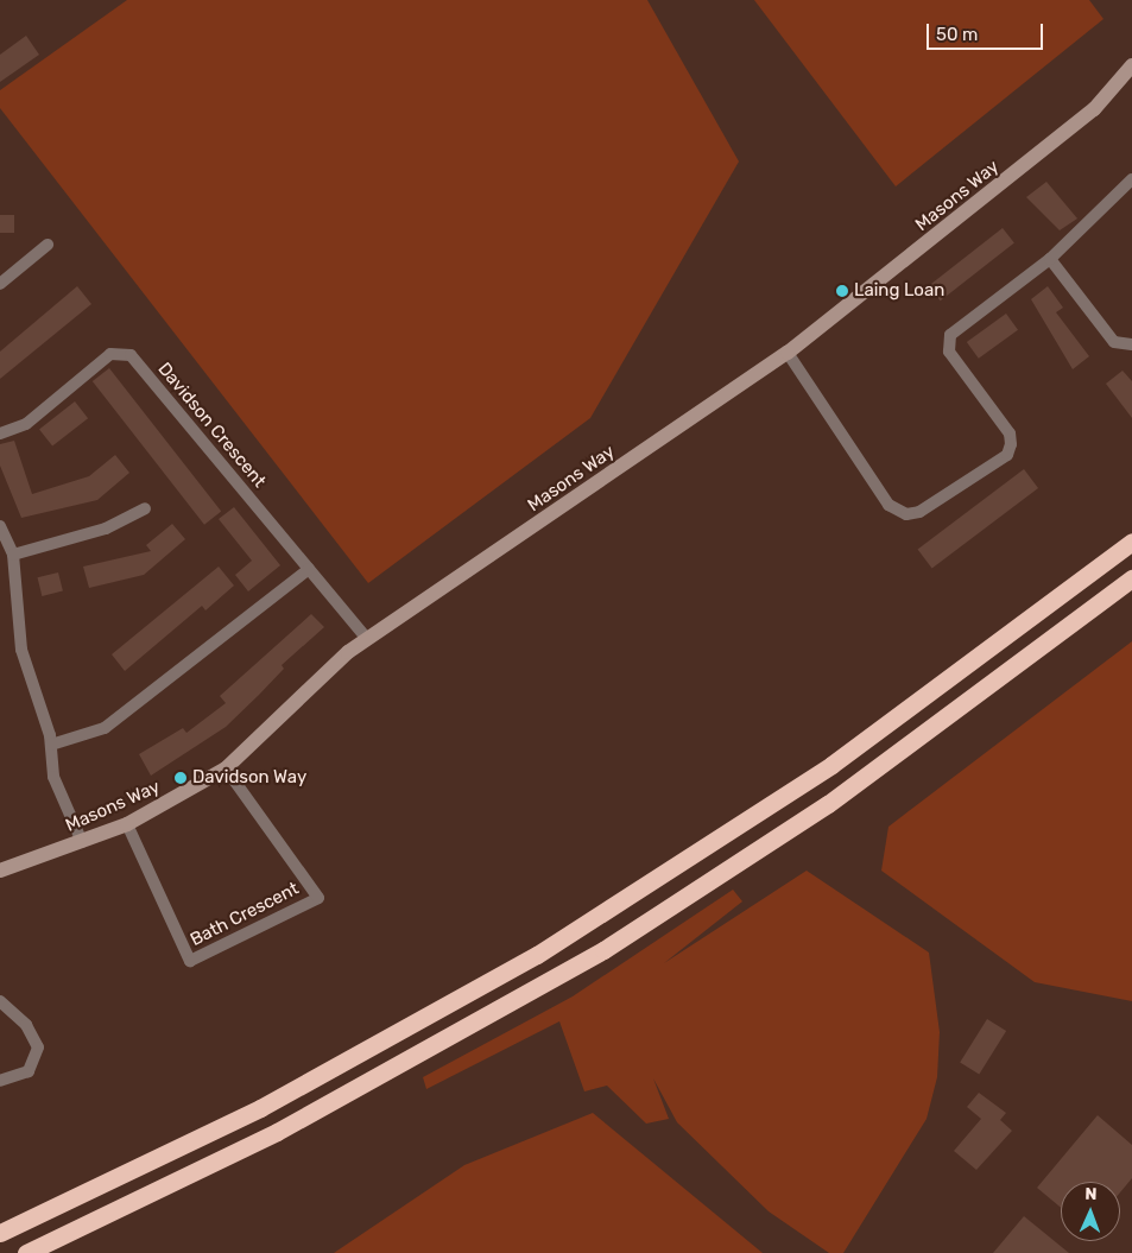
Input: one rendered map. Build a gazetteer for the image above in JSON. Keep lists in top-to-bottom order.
{
  "streets": {
    "street": ["Masons Way", "Davidson Crescent", "Bath Crescent"]
  },
  "crossings": [
    ["Masons Way", "Davidson Crescent"],
    ["Masons Way", "Bath Crescent"]
  ],
  "places": ["Laing Loan", "Davidson Way"],
  "scale_bar": "50 m",
  "north": "top"
}
